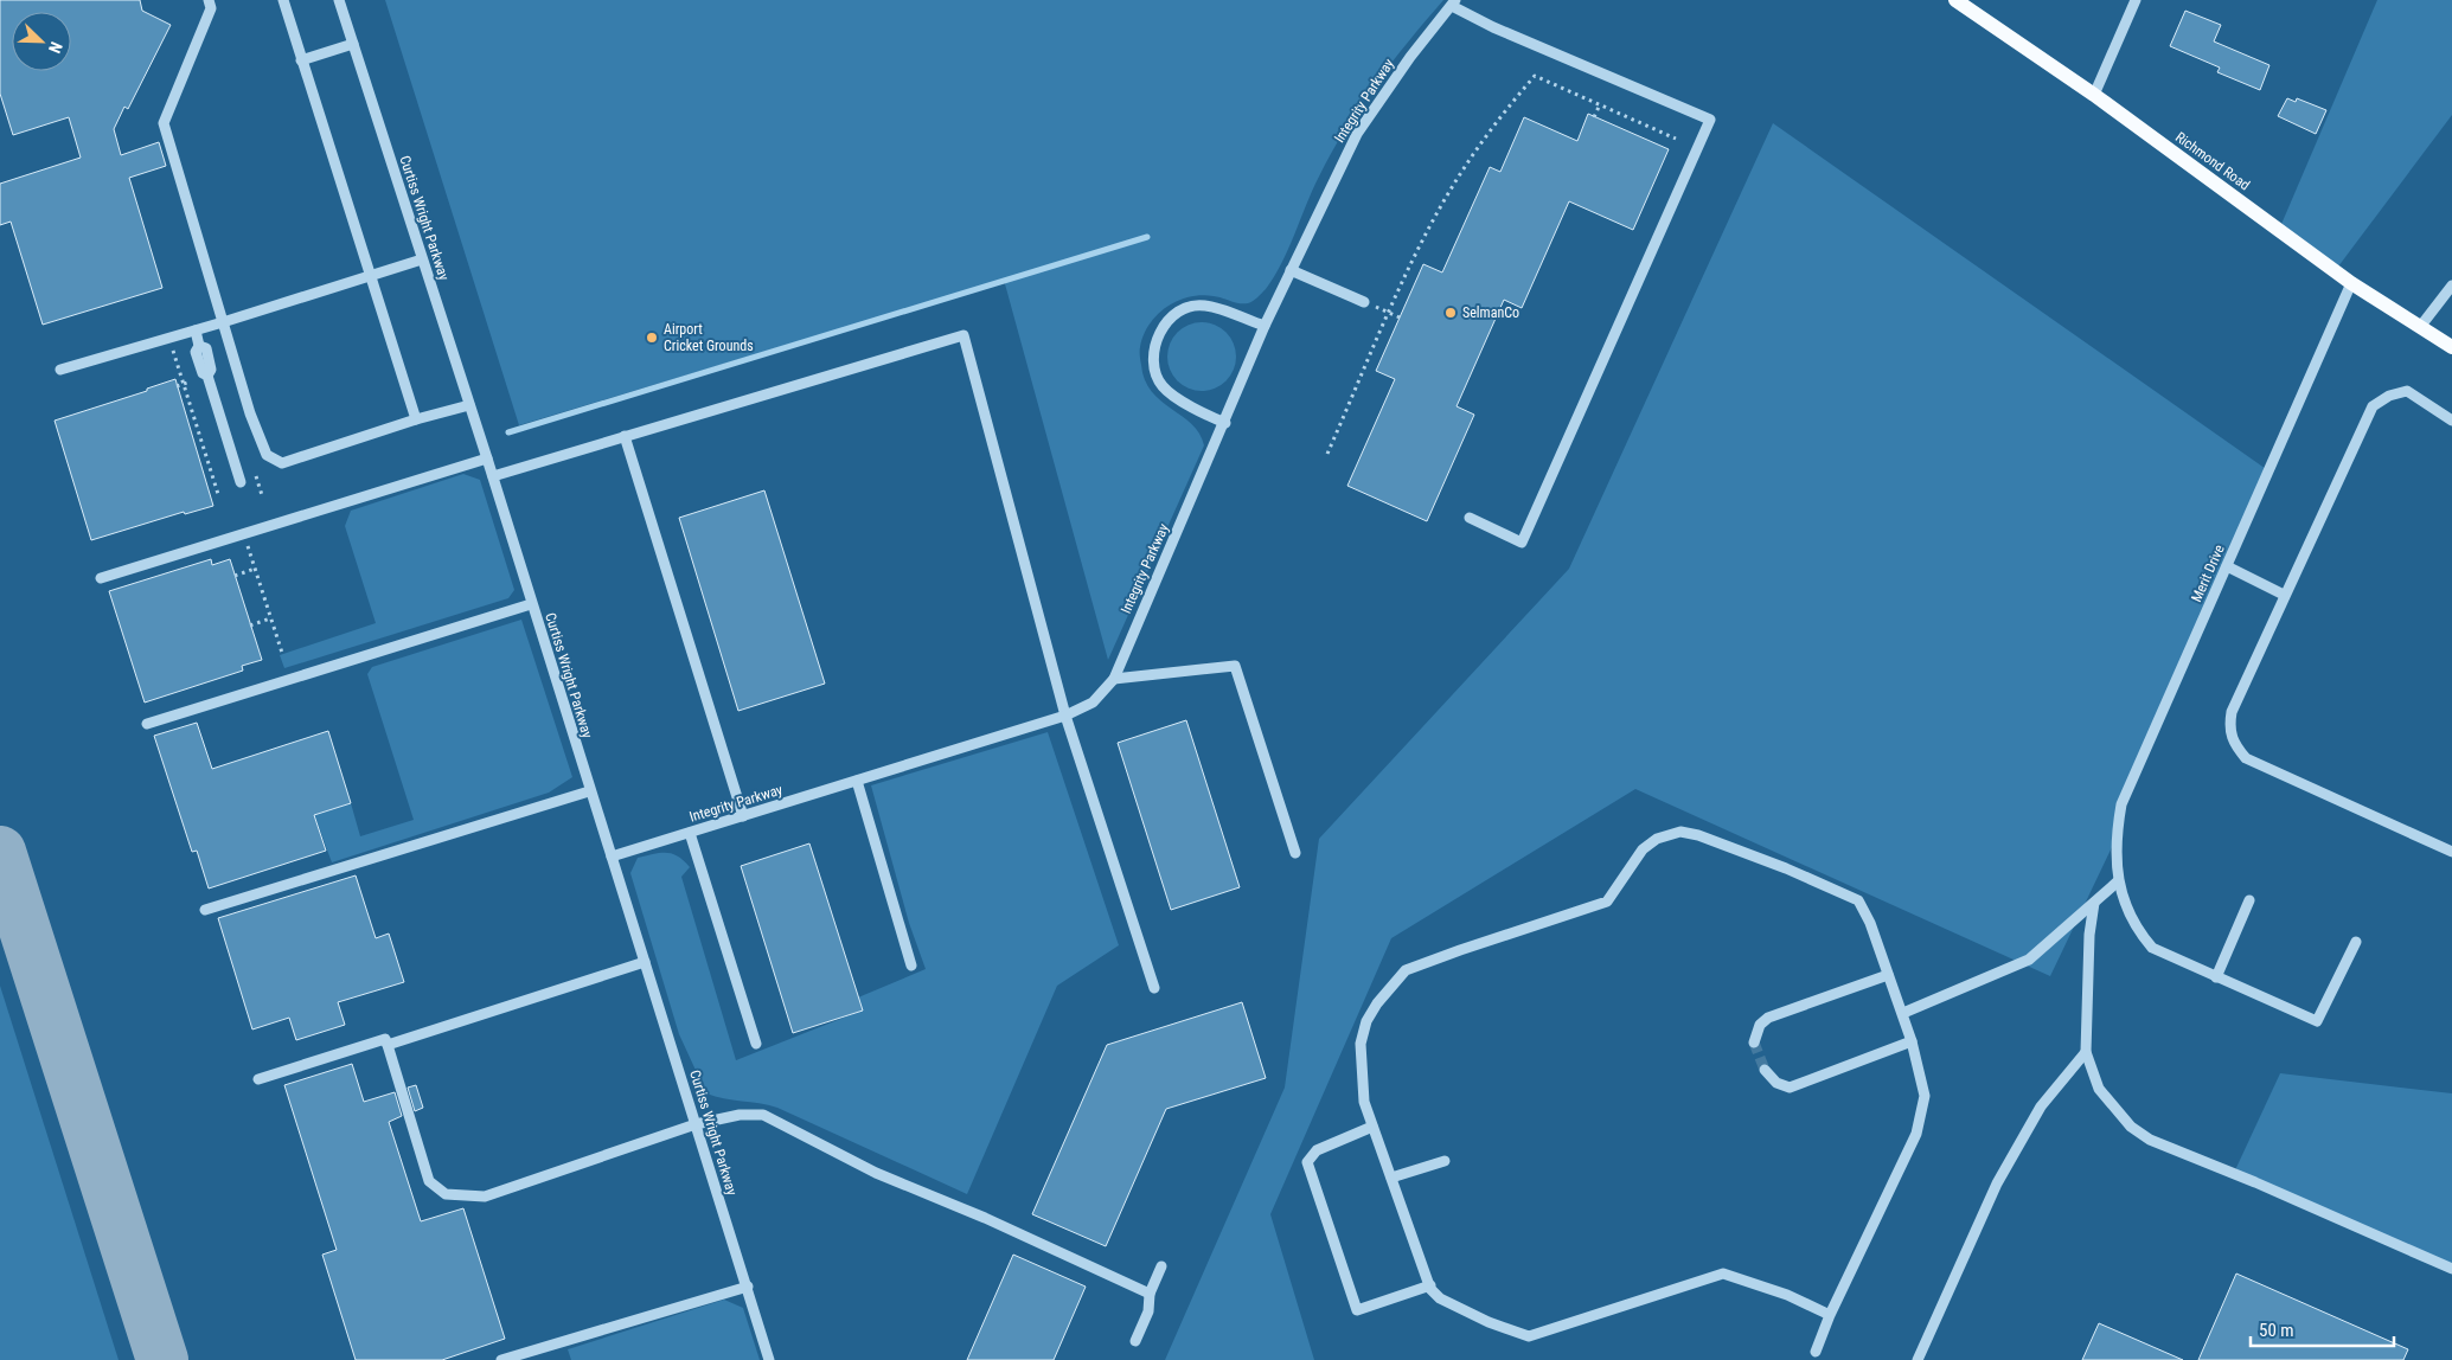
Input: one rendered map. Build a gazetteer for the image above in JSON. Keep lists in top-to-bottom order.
{
  "streets": {
    "main road": ["Richmond Road"],
    "street": ["Integrity Parkway", "Curtiss Wright Parkway", "Merit Drive"]
  },
  "crossings": [
    ["Integrity Parkway", "Curtiss Wright Parkway"],
    ["Richmond Road", "Merit Drive"]
  ],
  "places": ["SelmanCo", "Airport Cricket Grounds"],
  "scale_bar": "50 m",
  "north": "bottom right"
}
